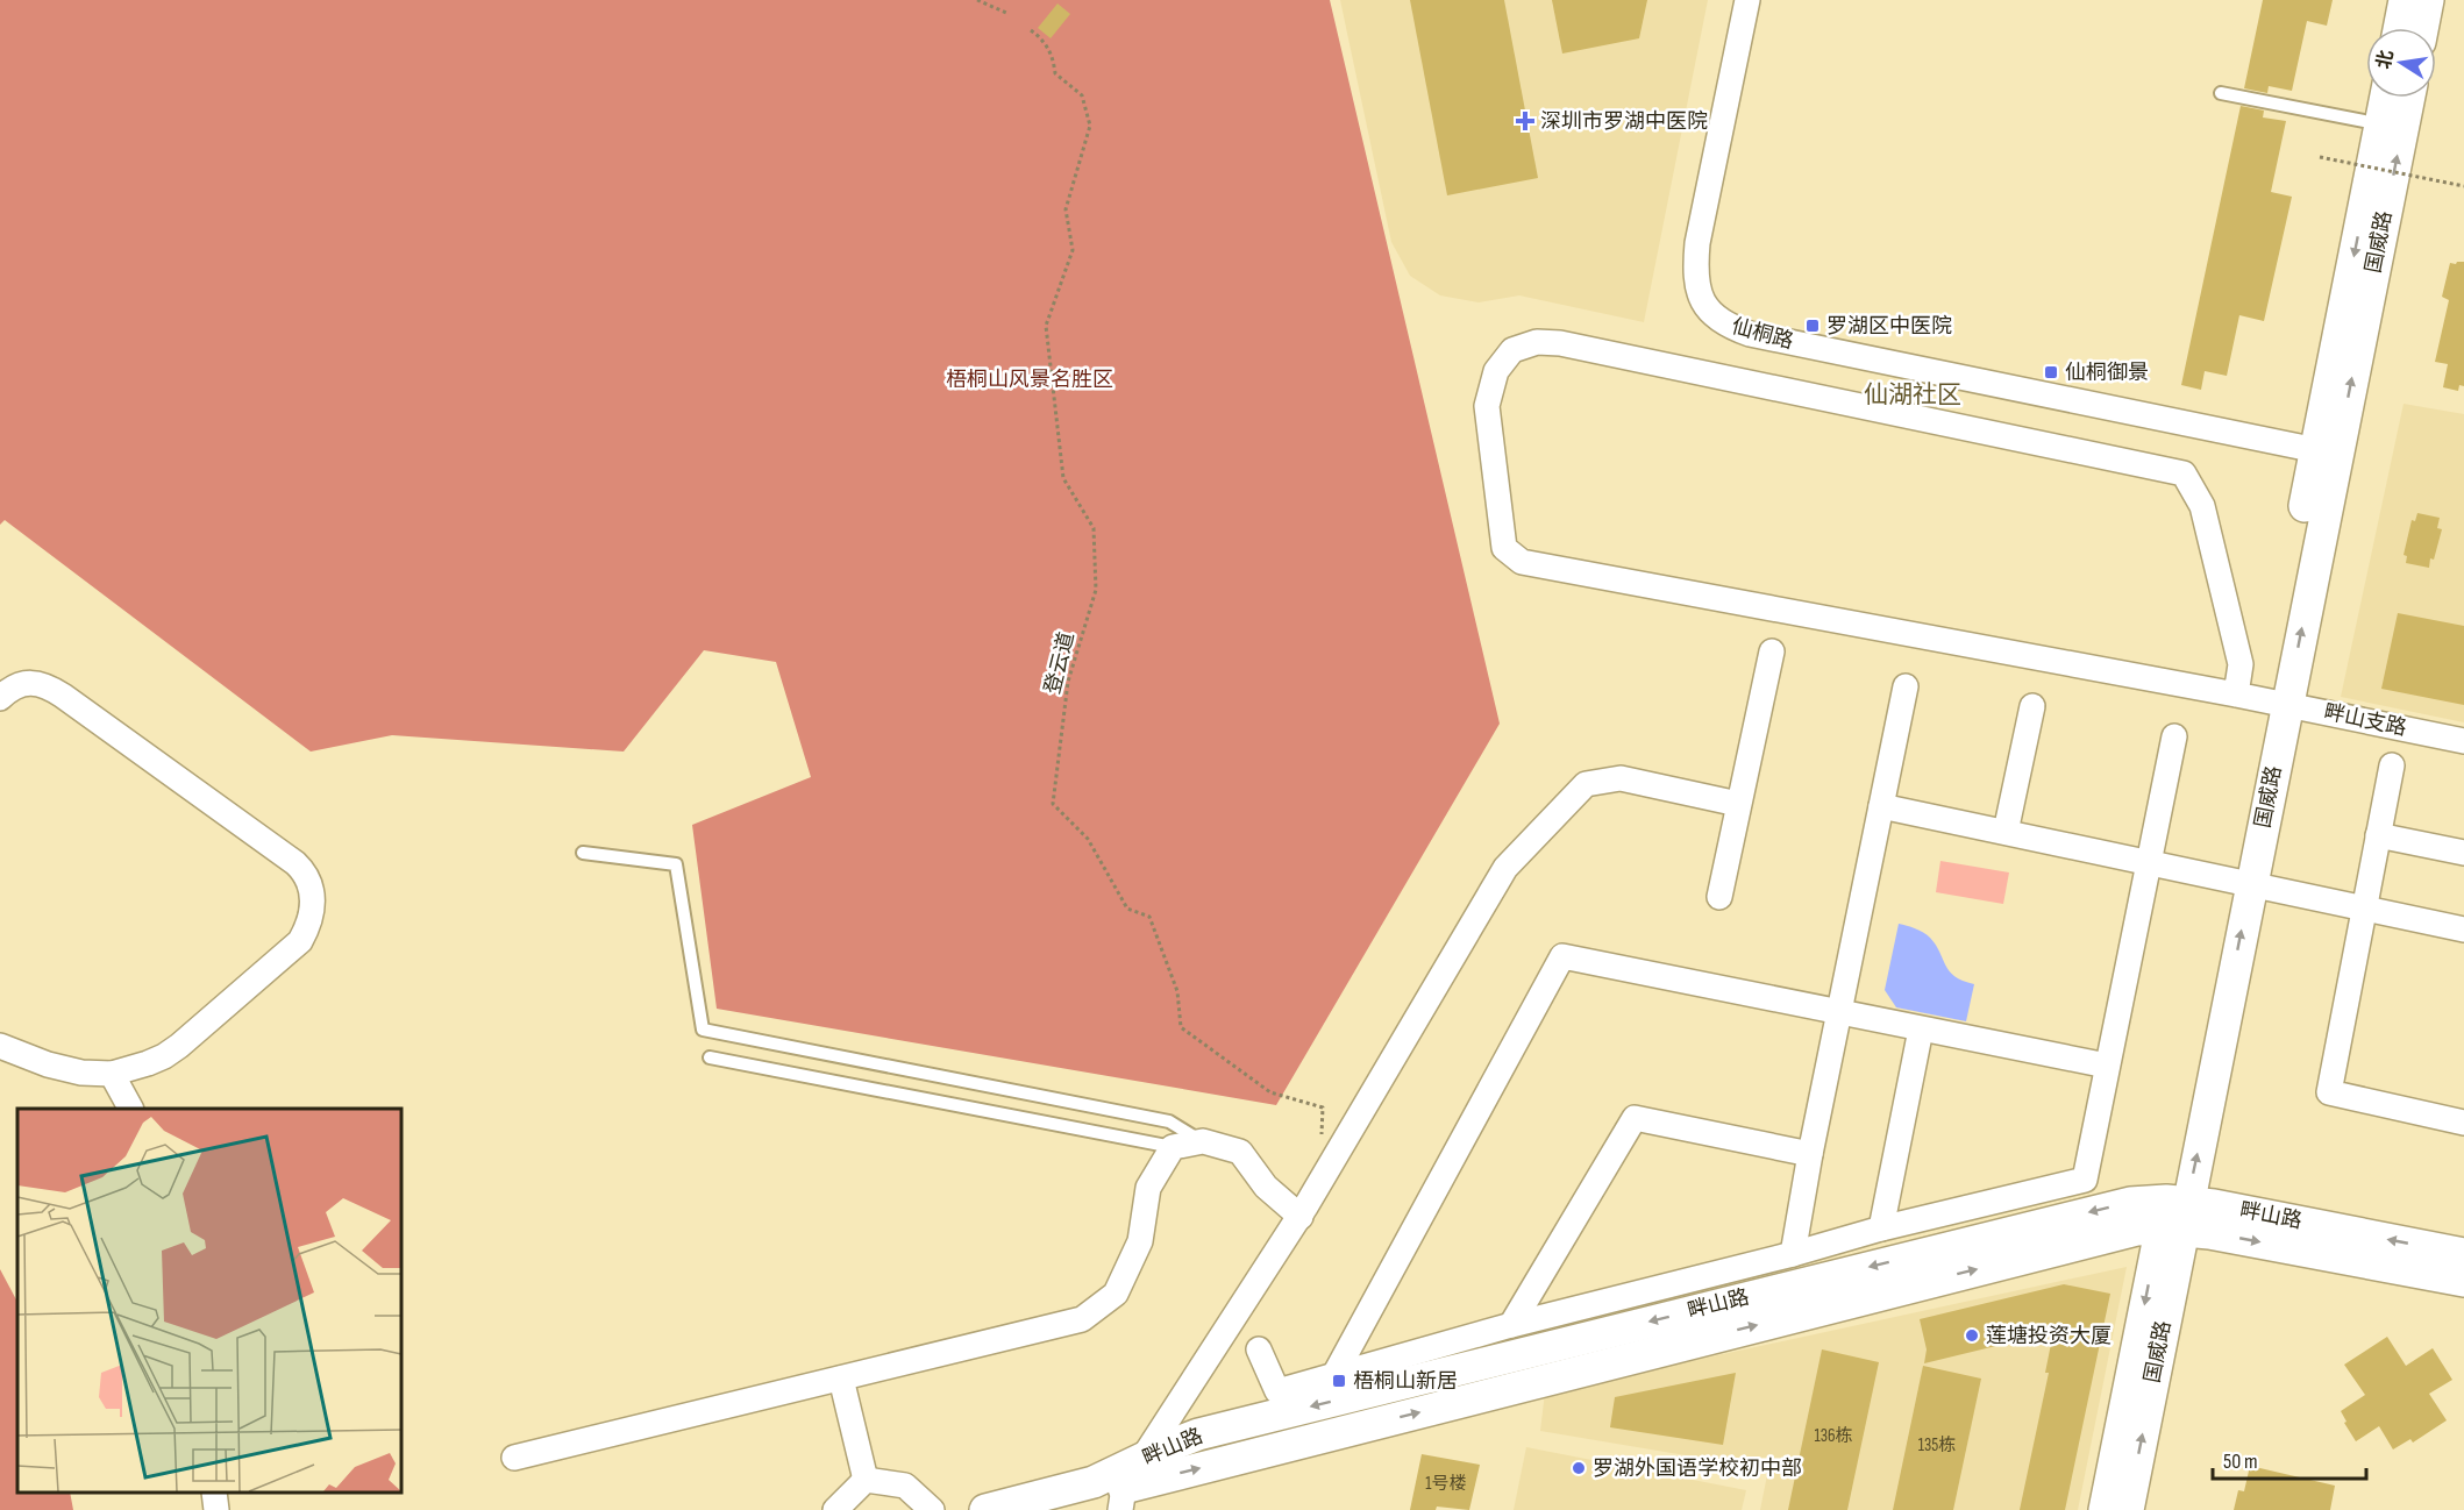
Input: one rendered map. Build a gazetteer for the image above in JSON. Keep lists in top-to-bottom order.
{
  "streets": {
    "street": [
      "国威路",
      "仙桐路",
      "畔山支路",
      "畔山路"
    ],
    "path": ["登云道"]
  },
  "crossings": [
    ["国威路", "仙桐路"],
    ["国威路", "畔山支路"],
    ["国威路", "畔山路"]
  ],
  "districts": ["仙湖社区"],
  "parks": ["梧桐山风景名胜区"],
  "places": {
    "health": ["深圳市罗湖中医院"],
    "transit": ["罗湖区中医院", "仙桐御景", "梧桐山新居"],
    "other": ["莲塘投资大厦", "罗湖外国语学校初中部"]
  },
  "house_numbers": ["136栋", "135栋", "1号楼"],
  "scale_bar": "50 m",
  "north": "left"
}
